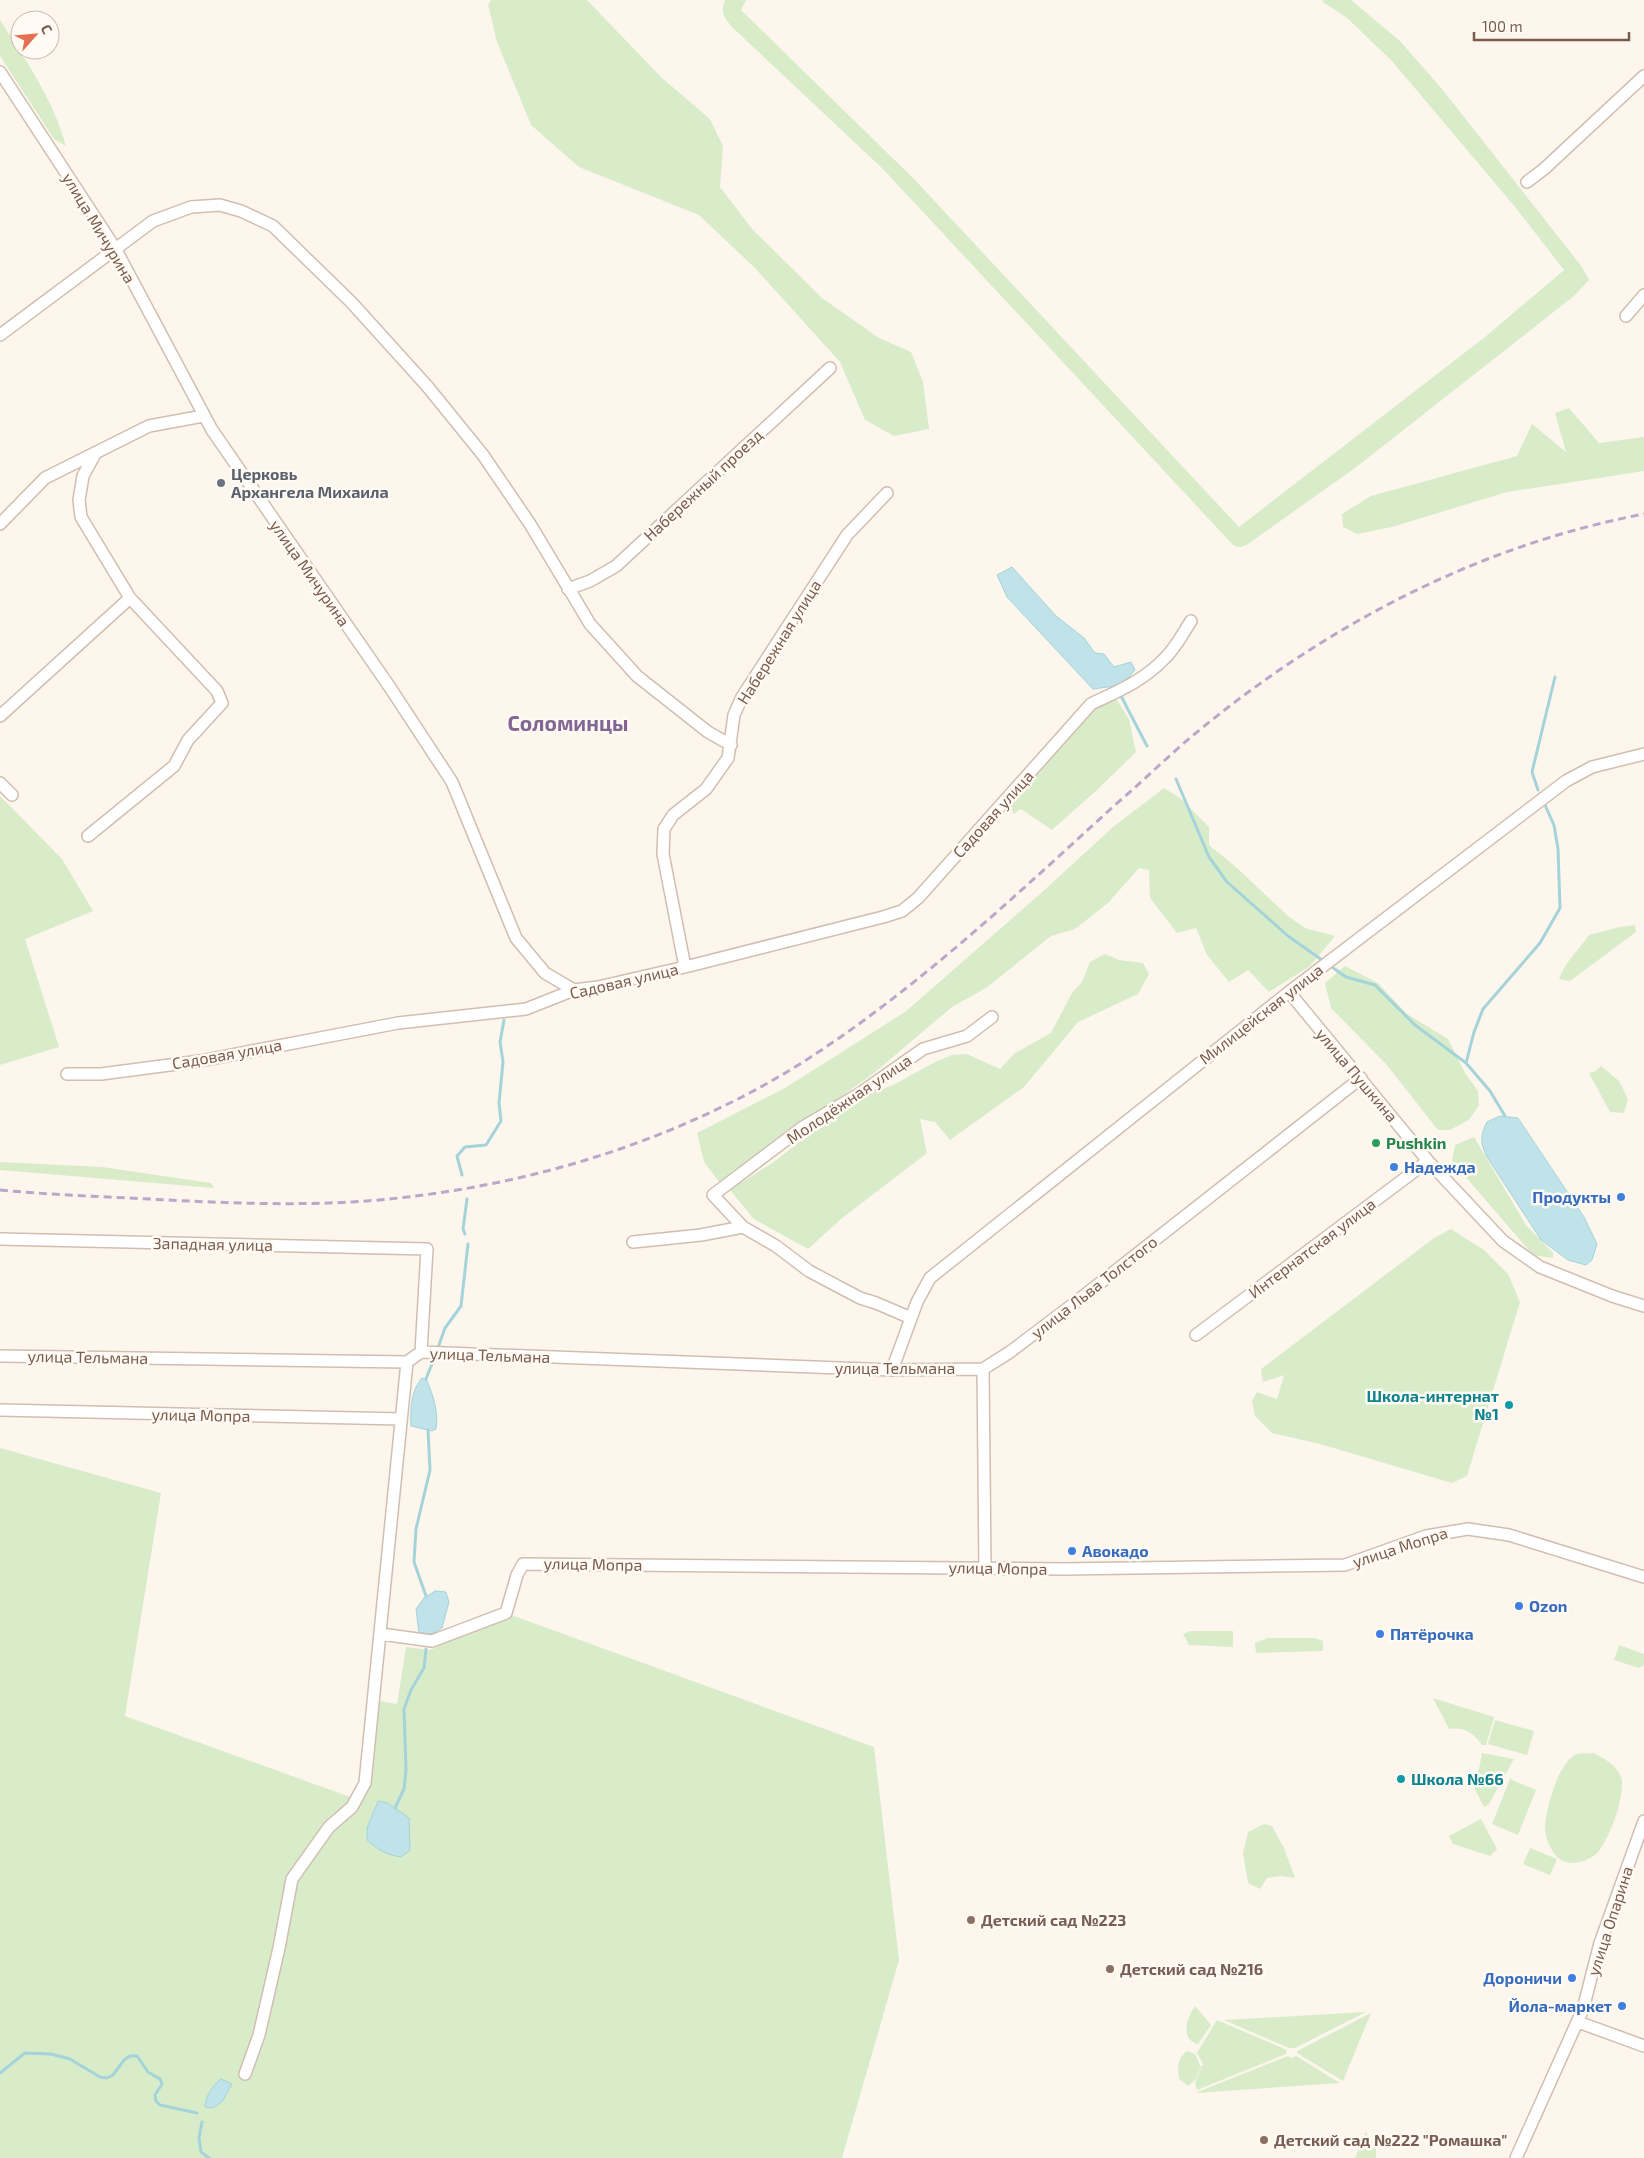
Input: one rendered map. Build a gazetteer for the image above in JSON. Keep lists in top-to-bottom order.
{
  "streets": {
    "street": [
      "улица Мичурина",
      "Набережный проезд",
      "Набережная улица",
      "Садовая улица",
      "Милицейская улица",
      "улица Пушкина",
      "Молодёжная улица",
      "Западная улица",
      "Интернатская улица",
      "улица Льва Толстого",
      "улица Тельмана",
      "улица Мопра",
      "улица Опарина"
    ]
  },
  "crossings": [
    ["улица Мичурина", "Садовая улица"],
    ["Набережная улица", "Садовая улица"],
    ["Милицейская улица", "улица Пушкина"],
    ["Милицейская улица", "улица Тельмана"],
    ["улица Пушкина", "Интернатская улица"],
    ["улица Пушкина", "улица Льва Толстого"],
    ["Западная улица", "улица Тельмана"],
    ["улица Льва Толстого", "улица Тельмана"]
  ],
  "districts": ["Соломинцы"],
  "places": [
    "Церковь Архангела Михаила",
    "Pushkin",
    "Надежда",
    "Продукты",
    "Школа-интернат №1",
    "Авокадо",
    "Ozon",
    "Пятёрочка",
    "Школа №66",
    "Детский сад №223",
    "Детский сад №216",
    "Дороничи",
    "Йола-маркет",
    "Детский сад №222 \"Ромашка\""
  ],
  "scale_bar": "100 m",
  "north": "top right"
}
